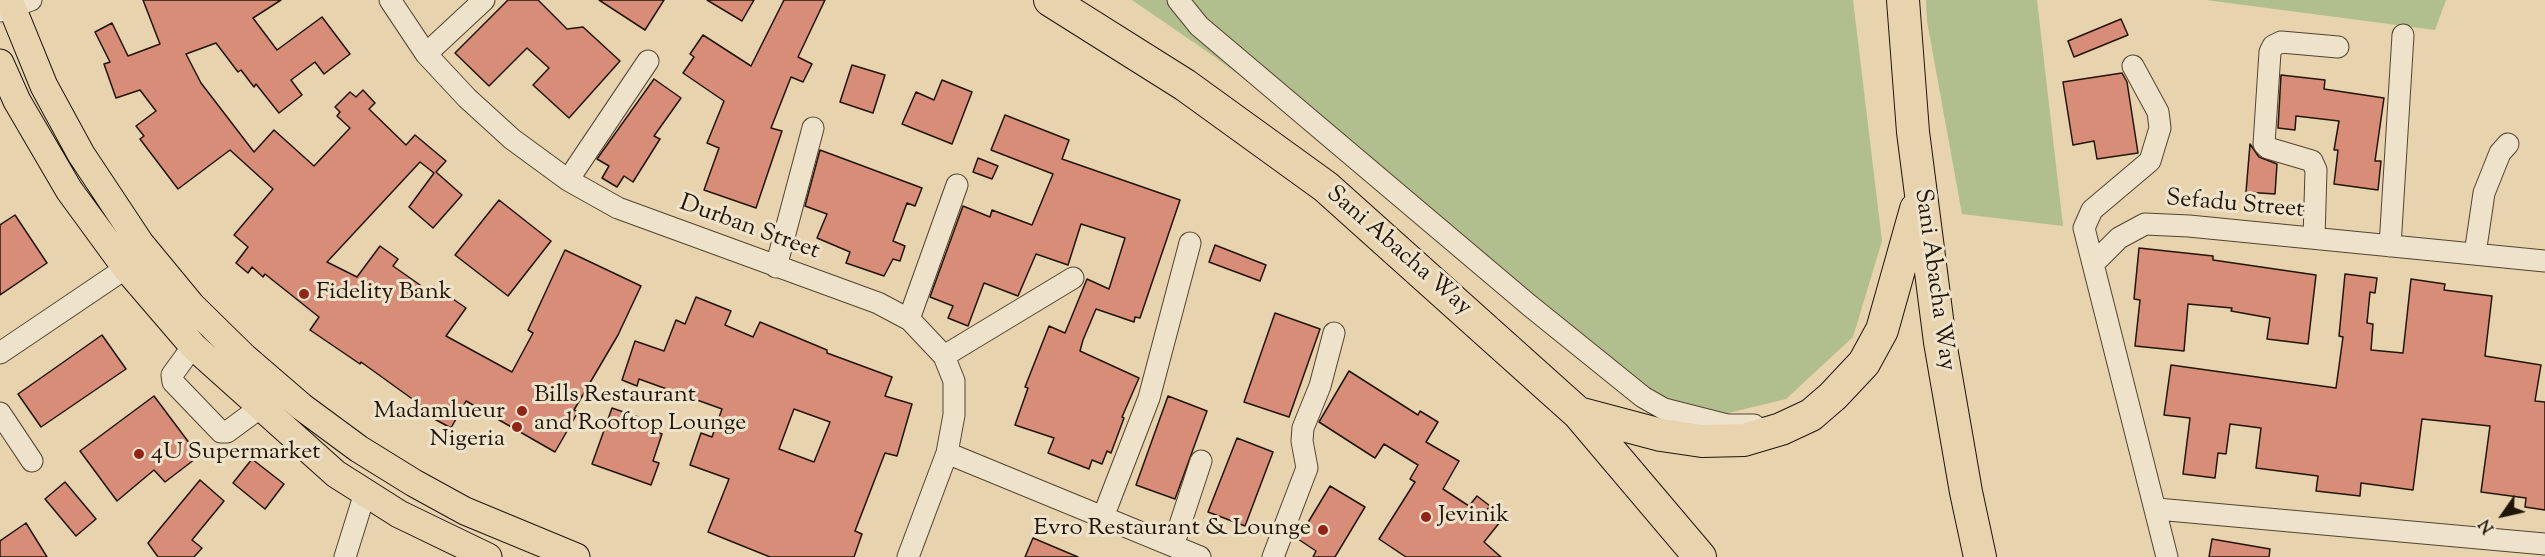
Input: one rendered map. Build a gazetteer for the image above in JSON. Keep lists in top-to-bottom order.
{
  "streets": {
    "highway": ["Sani Abacha Way"],
    "street": ["Sefadu Street", "Durban Street"]
  },
  "places": [
    "Fidelity Bank",
    "Bills Restaurant and Rooftop Lounge",
    "Madamlueur Nigeria",
    "4U Supermarket",
    "Jevinik",
    "Evro Restaurant & Lounge"
  ],
  "north": "bottom left"
}
